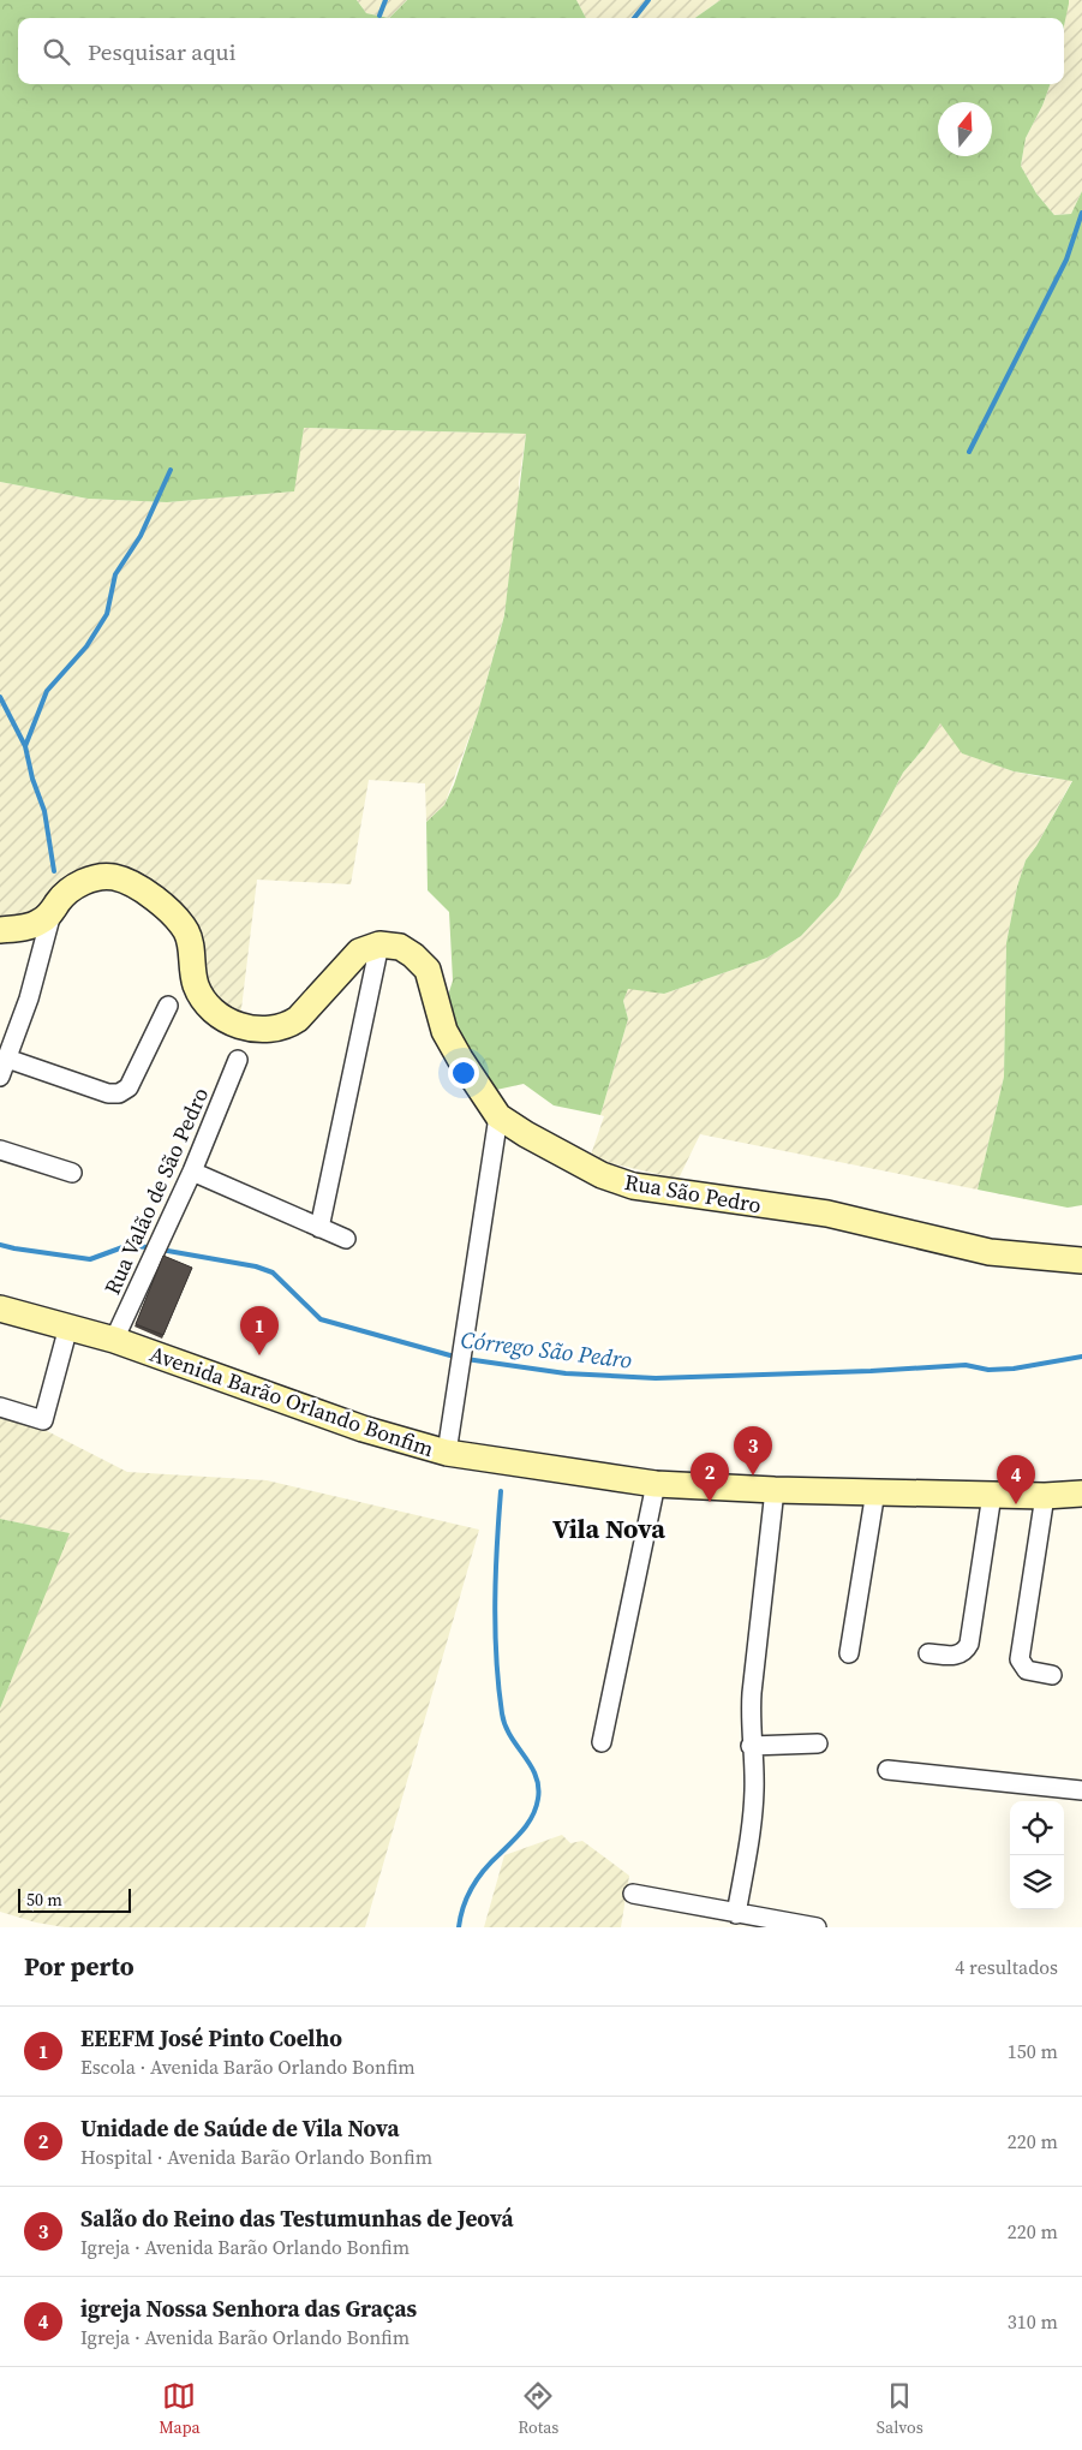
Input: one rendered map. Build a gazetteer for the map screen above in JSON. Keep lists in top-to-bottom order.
{
  "streets": {
    "street": ["Rua Valão de São Pedro", "Rua São Pedro", "Avenida Barão Orlando Bonfim"]
  },
  "crossings": [
    ["Rua Valão de São Pedro", "Avenida Barão Orlando Bonfim"]
  ],
  "districts": ["Vila Nova"],
  "water": ["Córrego São Pedro"],
  "scale_bar": "50 m",
  "north": "top",
  "page": {
    "search": "Pesquisar aqui",
    "pins": [
      "1",
      "3",
      "2",
      "4"
    ],
    "scale": "50 m",
    "heading": ["Por perto", "4 resultados"],
    "list": [
      {
        "mark": "1",
        "name": "EEEFM José Pinto Coelho",
        "note": "Escola · Avenida Barão Orlando Bonfim",
        "value": "150 m"
      },
      {
        "mark": "2",
        "name": "Unidade de Saúde de Vila Nova",
        "note": "Hospital · Avenida Barão Orlando Bonfim",
        "value": "220 m"
      },
      {
        "mark": "3",
        "name": "Salão do Reino das Testumunhas de Jeová",
        "note": "Igreja · Avenida Barão Orlando Bonfim",
        "value": "220 m"
      },
      {
        "mark": "4",
        "name": "igreja Nossa Senhora das Graças",
        "note": "Igreja · Avenida Barão Orlando Bonfim",
        "value": "310 m"
      }
    ],
    "nav": ["Mapa", "Rotas", "Salvos"]
  }
}
